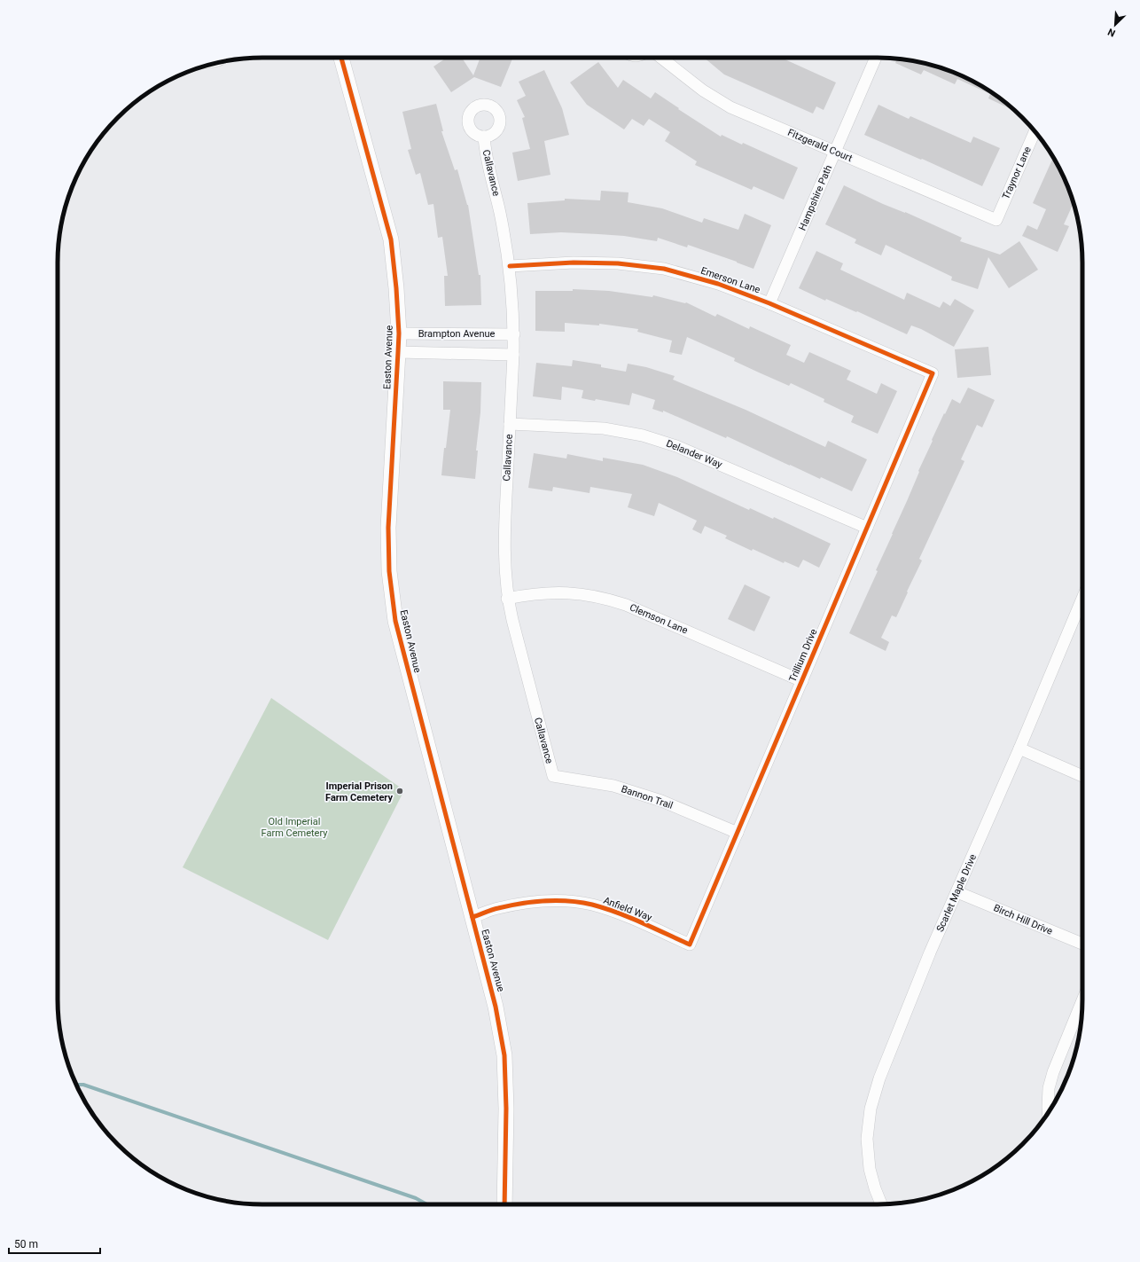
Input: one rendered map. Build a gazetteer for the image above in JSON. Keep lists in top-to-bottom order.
{
  "streets": {
    "street": [
      "Fitzgerald Court",
      "Callavance",
      "Traynor Lane",
      "Hampshire Path",
      "Emerson Lane",
      "Brampton Avenue",
      "Easton Avenue",
      "Delander Way",
      "Clemson Lane",
      "Trillium Drive",
      "Bannon Trail",
      "Scarlet Maple Drive",
      "Anfield Way",
      "Birch Hill Drive"
    ]
  },
  "crossings": [
    ["Fitzgerald Court", "Traynor Lane"],
    ["Fitzgerald Court", "Hampshire Path"],
    ["Callavance", "Emerson Lane"],
    ["Callavance", "Brampton Avenue"],
    ["Callavance", "Delander Way"],
    ["Callavance", "Clemson Lane"],
    ["Callavance", "Bannon Trail"],
    ["Hampshire Path", "Emerson Lane"],
    ["Emerson Lane", "Trillium Drive"],
    ["Brampton Avenue", "Easton Avenue"],
    ["Easton Avenue", "Anfield Way"],
    ["Delander Way", "Trillium Drive"],
    ["Clemson Lane", "Trillium Drive"],
    ["Trillium Drive", "Bannon Trail"],
    ["Trillium Drive", "Anfield Way"],
    ["Scarlet Maple Drive", "Birch Hill Drive"]
  ],
  "parks": ["Old Imperial Farm Cemetery"],
  "places": ["Imperial Prison Farm Cemetery"],
  "scale_bar": "50 m",
  "north": "bottom left"
}
